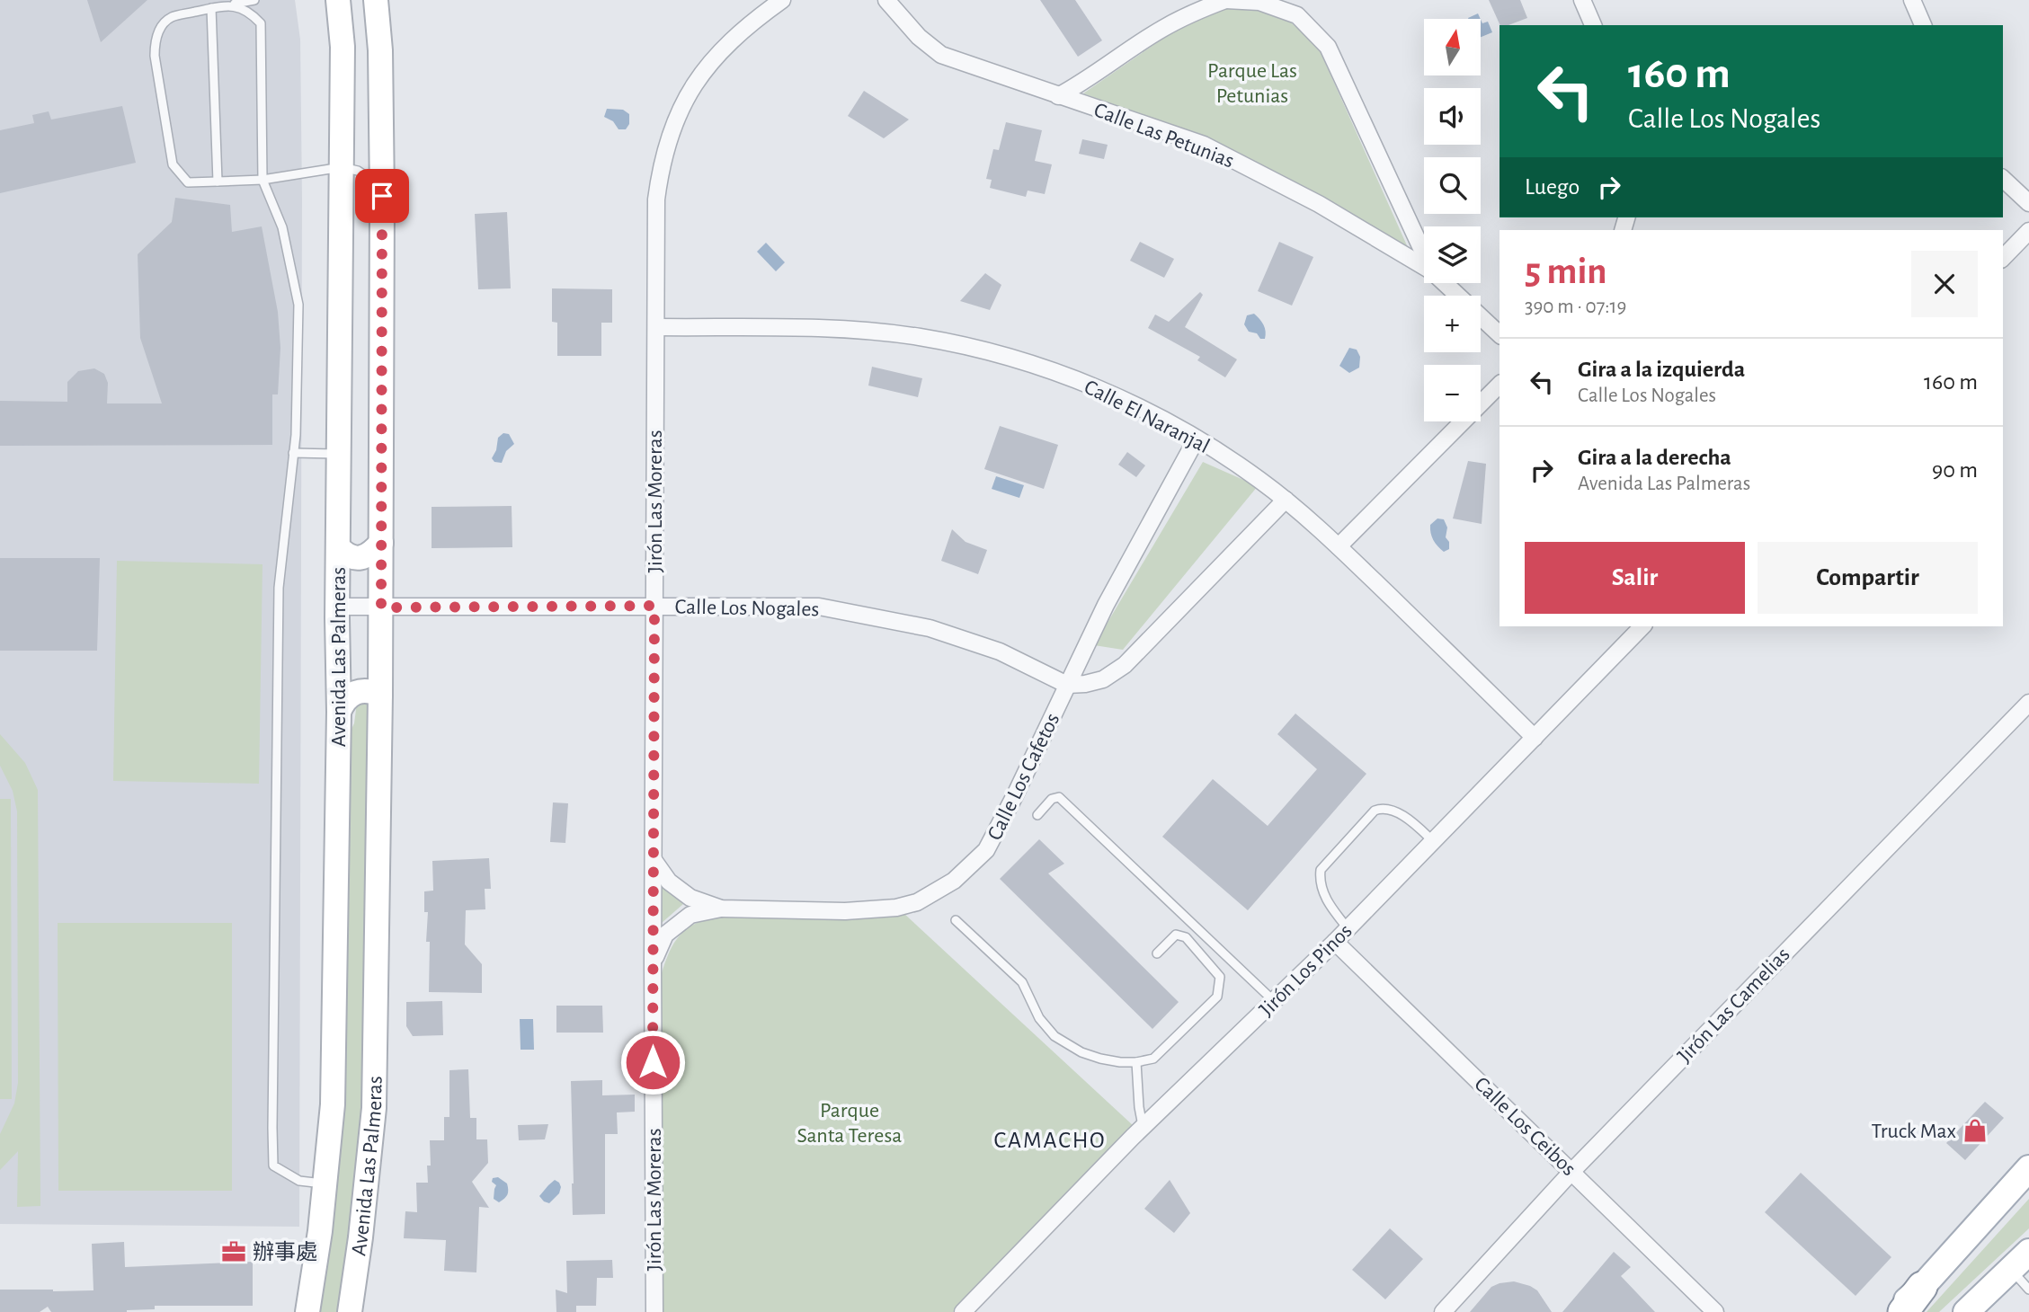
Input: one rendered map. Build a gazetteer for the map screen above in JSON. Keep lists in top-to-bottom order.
{
  "streets": {
    "main road": ["Avenida Las Palmeras"],
    "street": [
      "Calle Las Petunias",
      "Calle El Naranjal",
      "Jirón Las Moreras",
      "Calle Los Nogales",
      "Calle Los Cafetos",
      "Jirón Los Pinos",
      "Jirón Las Camelias",
      "Calle Los Ceibos"
    ]
  },
  "crossings": [
    ["Calle El Naranjal", "Jirón Las Moreras"],
    ["Calle El Naranjal", "Calle Los Cafetos"],
    ["Calle El Naranjal", "Jirón Los Pinos"],
    ["Jirón Las Moreras", "Calle Los Nogales"],
    ["Jirón Las Moreras", "Calle Los Cafetos"],
    ["Calle Los Nogales", "Avenida Las Palmeras"],
    ["Calle Los Nogales", "Calle Los Cafetos"],
    ["Jirón Los Pinos", "Calle Los Ceibos"],
    ["Jirón Las Camelias", "Calle Los Ceibos"]
  ],
  "districts": ["CAMACHO"],
  "parks": ["Parque Las Petunias", "Parque Santa Teresa"],
  "places": {
    "shop": ["Truck Max"],
    "office": ["辦事處"]
  },
  "north": "top",
  "page": {
    "map_buttons": ["+", "−"],
    "turn": ["160 m", "Calle Los Nogales"],
    "then": "Luego",
    "heading": ["5 min", "390 m · 07:19"],
    "list": [
      {
        "name": "Gira a la izquierda",
        "note": "Calle Los Nogales",
        "value": "160 m"
      },
      {
        "name": "Gira a la derecha",
        "note": "Avenida Las Palmeras",
        "value": "90 m"
      }
    ],
    "buttons": ["Salir", "Compartir"]
  }
}
